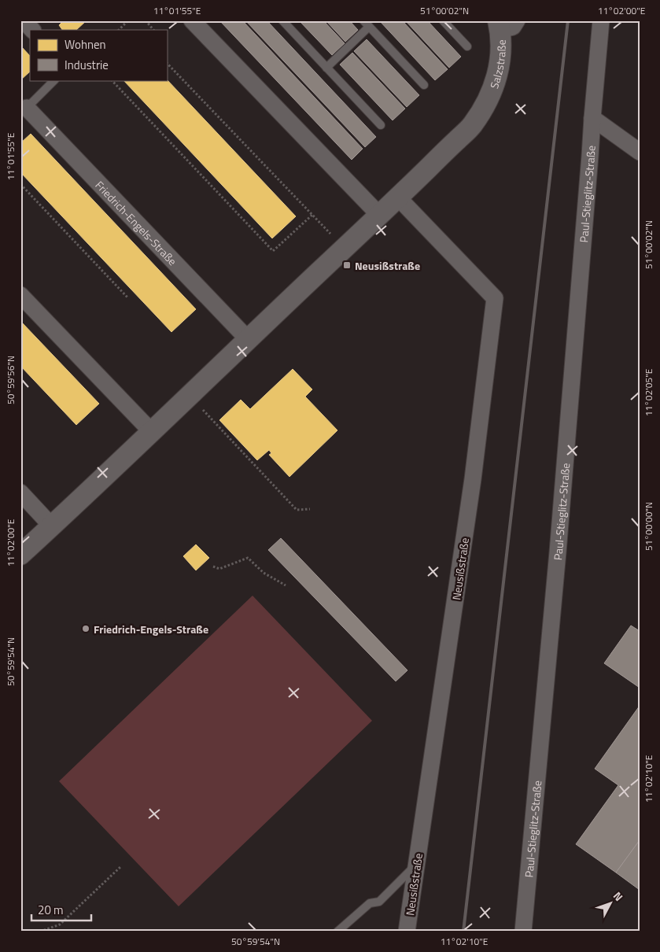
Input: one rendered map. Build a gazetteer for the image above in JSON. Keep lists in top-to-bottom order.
{
  "streets": {
    "street": [
      "Salzstraße",
      "Paul-Stieglitz-Straße",
      "Friedrich-Engels-Straße",
      "Neusißstraße"
    ]
  },
  "crossings": [
    ["Salzstraße", "Neusißstraße"]
  ],
  "places": {
    "transit": ["Neusißstraße"],
    "other": ["Friedrich-Engels-Straße"]
  },
  "legend": ["Wohnen", "Industrie"],
  "scale_bar": "20 m",
  "north": "top right",
  "coordinates": [
    "11°01'55\"E",
    "51°00'02\"N",
    "11°02'00\"E",
    "50°59'56\"N",
    "11°02'05\"E",
    "51°00'00\"N",
    "50°59'54\"N",
    "11°02'10\"E"
  ]
}
